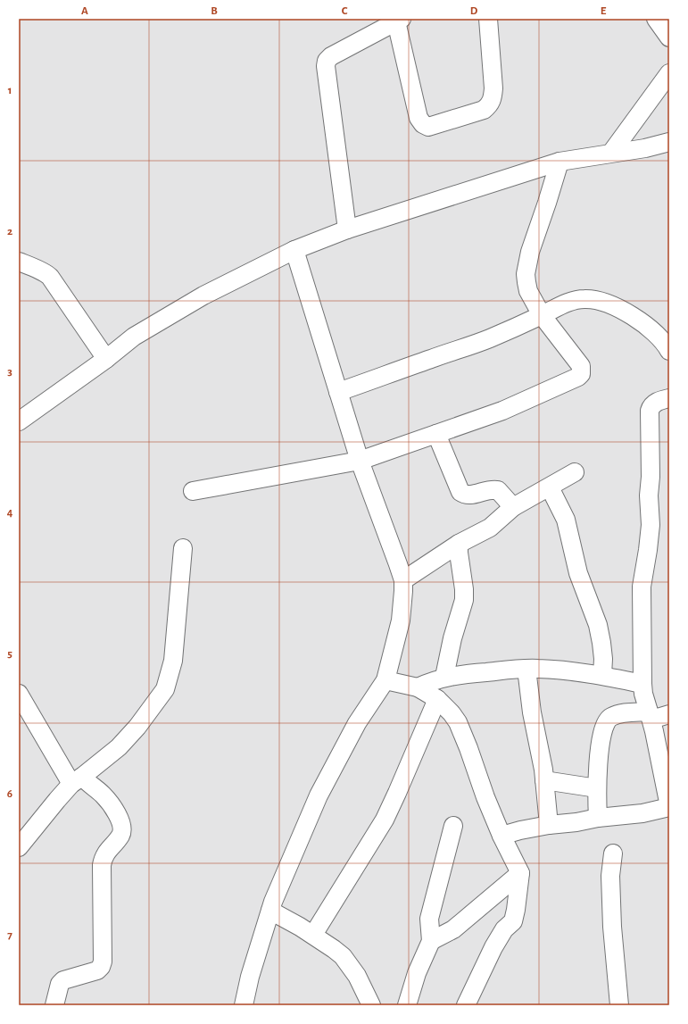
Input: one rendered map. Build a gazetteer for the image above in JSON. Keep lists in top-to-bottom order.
{
  "grid": {
    "columns": [
      "A",
      "B",
      "C",
      "D",
      "E"
    ],
    "rows": [
      "1",
      "2",
      "3",
      "4",
      "5",
      "6",
      "7"
    ]
  }
}
